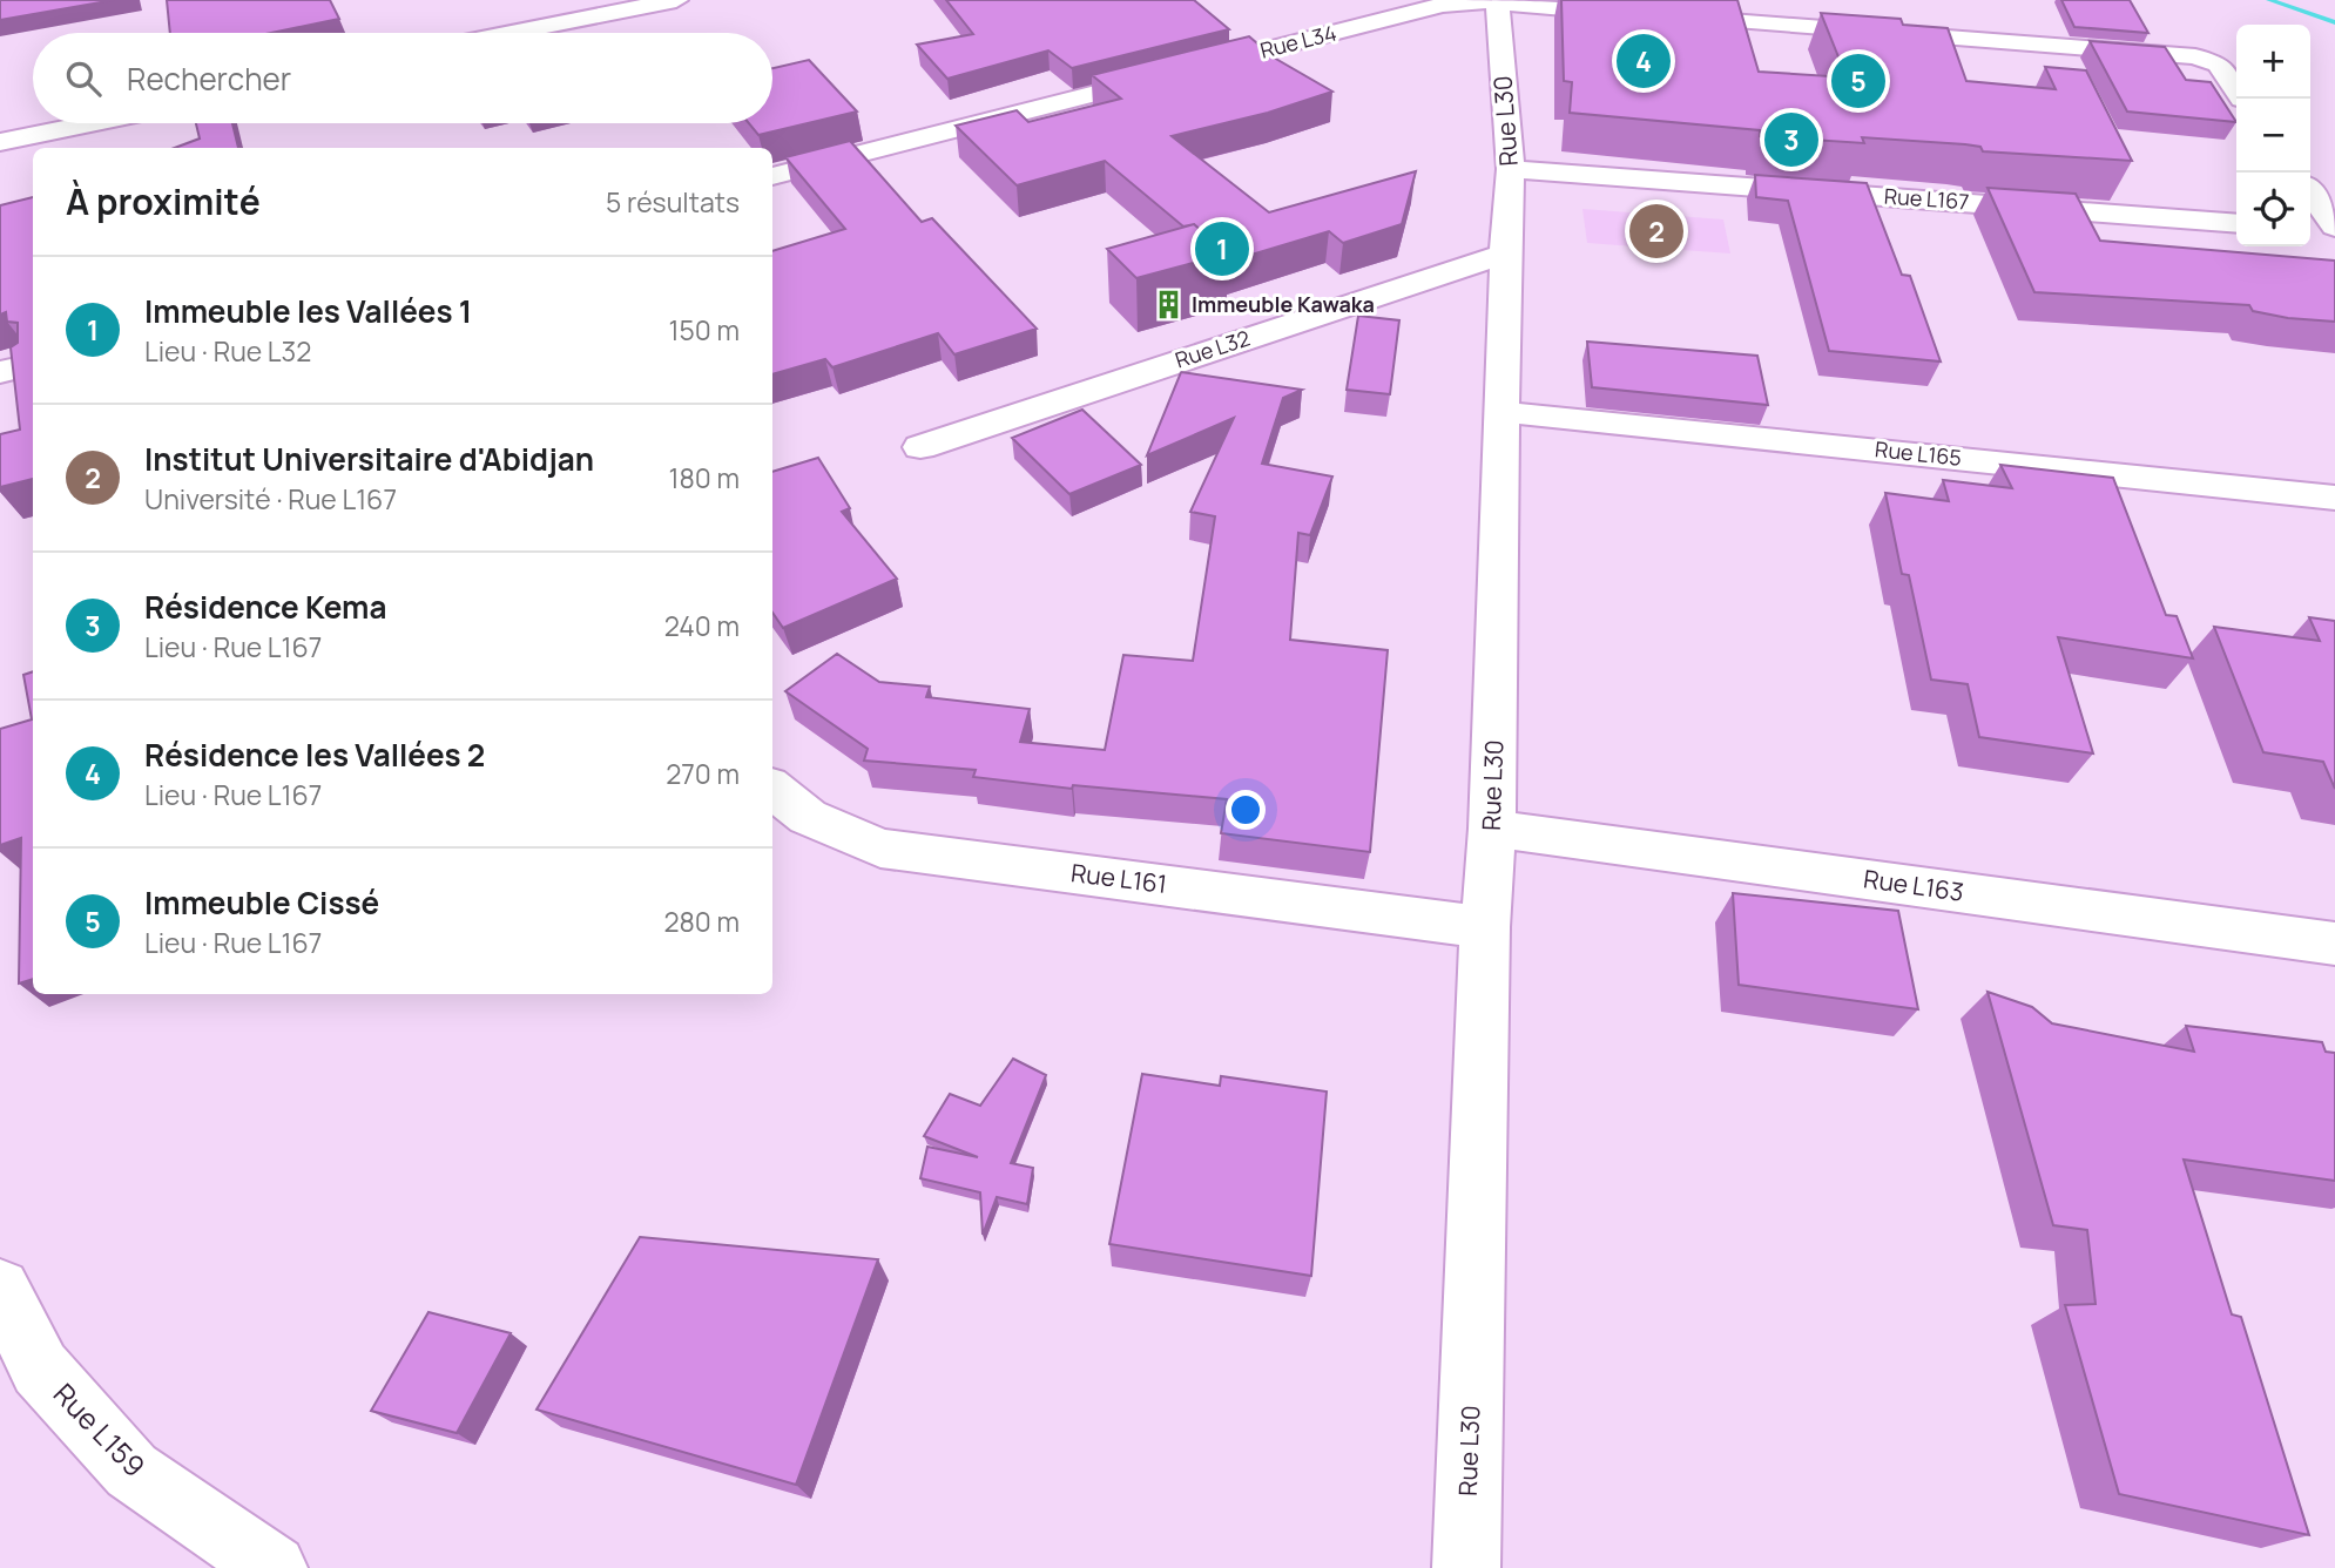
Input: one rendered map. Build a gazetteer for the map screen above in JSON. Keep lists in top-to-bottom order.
{
  "streets": {
    "street": [
      "Rue L34",
      "Rue L30",
      "Rue L167",
      "Rue L32",
      "Rue L165",
      "Rue L161",
      "Rue L163",
      "Rue L159"
    ]
  },
  "crossings": [
    ["Rue L34", "Rue L30"],
    ["Rue L30", "Rue L167"],
    ["Rue L30", "Rue L32"],
    ["Rue L30", "Rue L165"],
    ["Rue L30", "Rue L161"],
    ["Rue L30", "Rue L163"]
  ],
  "places": {
    "building": ["Immeuble Kawaka"]
  },
  "page": {
    "map_buttons": ["+", "−"],
    "pins": [
      "4",
      "5",
      "3",
      "2",
      "1"
    ],
    "search": "Rechercher",
    "heading": ["À proximité", "5 résultats"],
    "list": [
      {
        "mark": "1",
        "name": "Immeuble les Vallées 1",
        "note": "Lieu · Rue L32",
        "value": "150 m"
      },
      {
        "mark": "2",
        "name": "Institut Universitaire d'Abidjan",
        "note": "Université · Rue L167",
        "value": "180 m"
      },
      {
        "mark": "3",
        "name": "Résidence Kema",
        "note": "Lieu · Rue L167",
        "value": "240 m"
      },
      {
        "mark": "4",
        "name": "Résidence les Vallées 2",
        "note": "Lieu · Rue L167",
        "value": "270 m"
      },
      {
        "mark": "5",
        "name": "Immeuble Cissé",
        "note": "Lieu · Rue L167",
        "value": "280 m"
      }
    ]
  }
}
